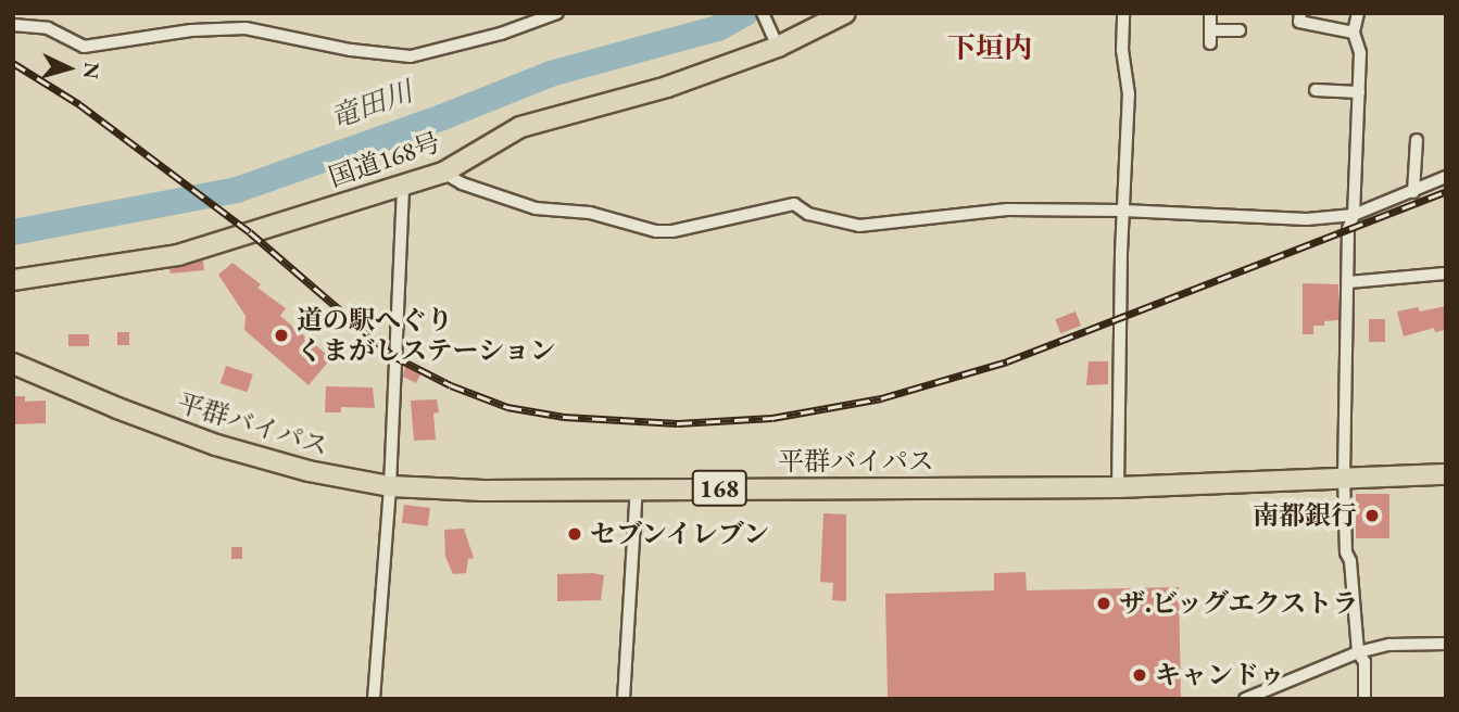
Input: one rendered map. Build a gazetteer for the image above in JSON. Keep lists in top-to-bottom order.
{
  "streets": {
    "highway": ["国道168号", "平群バイパス", "168"]
  },
  "districts": ["下垣内"],
  "water": ["竜田川"],
  "places": [
    "道の駅へぐり くまがしステーション",
    "南都銀行",
    "セブンイレブン",
    "ザ.ビッグエクストラ",
    "キャンドゥ"
  ],
  "north": "right"
}
